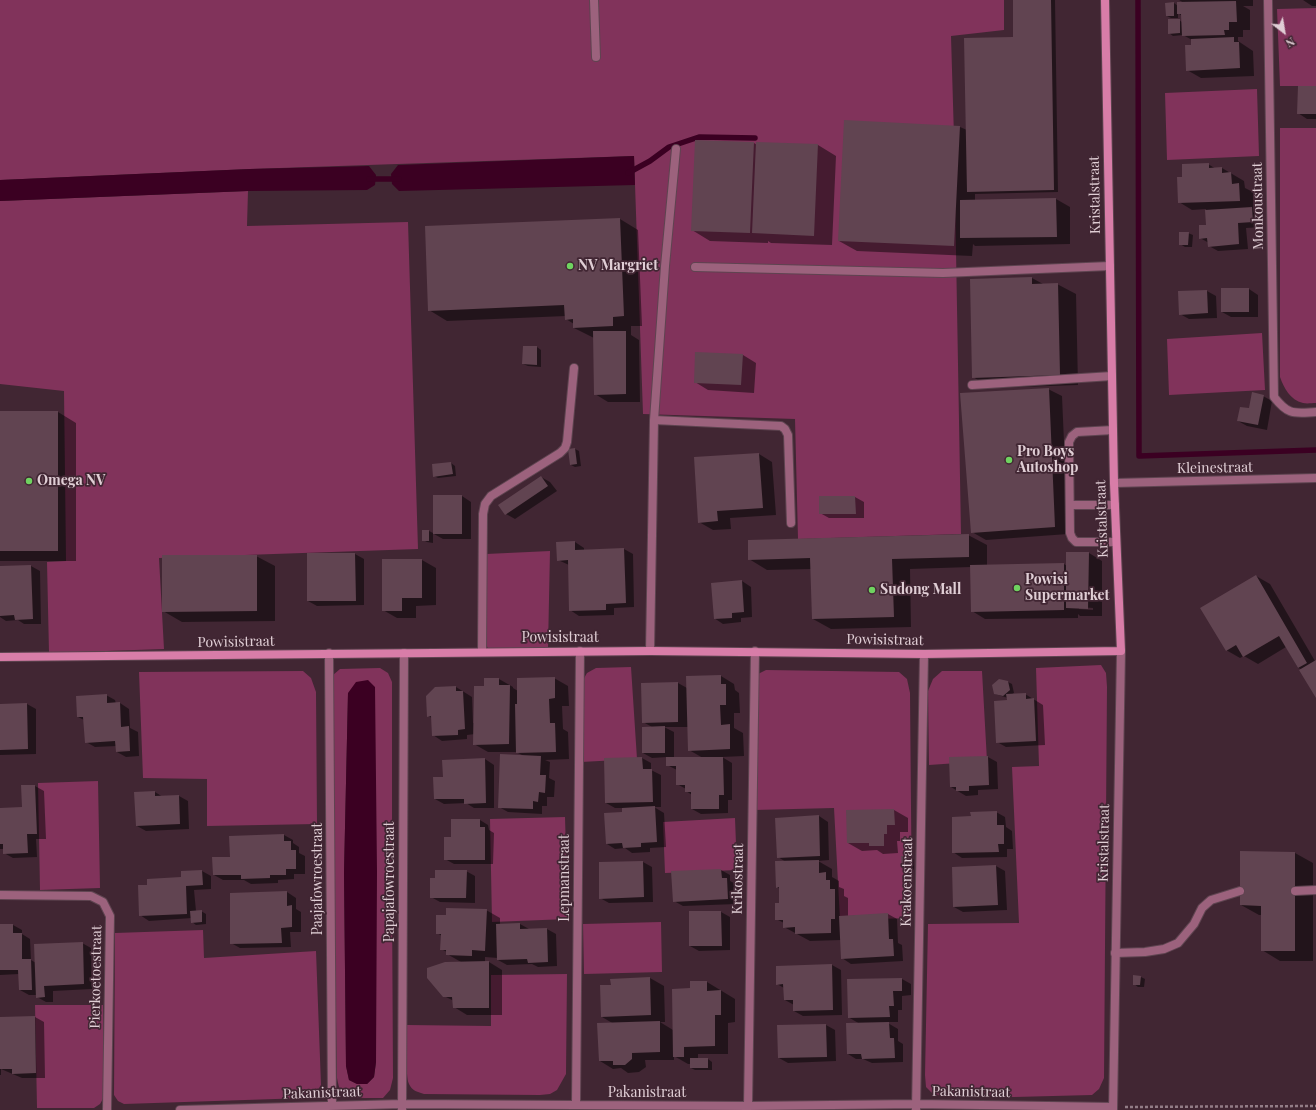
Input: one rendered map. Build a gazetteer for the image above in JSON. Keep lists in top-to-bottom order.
{
  "streets": {
    "street": [
      "Kristalstraat",
      "Monkoustraat",
      "Kleinestraat",
      "Powisistraat",
      "Lepmanstraat",
      "Paajafowroestraat",
      "Krikostraat",
      "Papajafowroestraat",
      "Krakoenstraat",
      "Pierkoetoestraat",
      "Pakanistraat"
    ]
  },
  "crossings": [
    ["Kristalstraat", "Kleinestraat"],
    ["Kristalstraat", "Powisistraat"],
    ["Kristalstraat", "Pakanistraat"],
    ["Powisistraat", "Lepmanstraat"],
    ["Powisistraat", "Paajafowroestraat"],
    ["Powisistraat", "Krikostraat"],
    ["Powisistraat", "Papajafowroestraat"],
    ["Powisistraat", "Krakoenstraat"],
    ["Lepmanstraat", "Pakanistraat"],
    ["Paajafowroestraat", "Pakanistraat"],
    ["Krikostraat", "Pakanistraat"],
    ["Papajafowroestraat", "Pakanistraat"],
    ["Krakoenstraat", "Pakanistraat"]
  ],
  "places": [
    "NV Margriet",
    "Pro Boys Autoshop",
    "Omega NV",
    "Powisi Supermarket",
    "Sudong Mall"
  ],
  "north": "bottom right"
}
